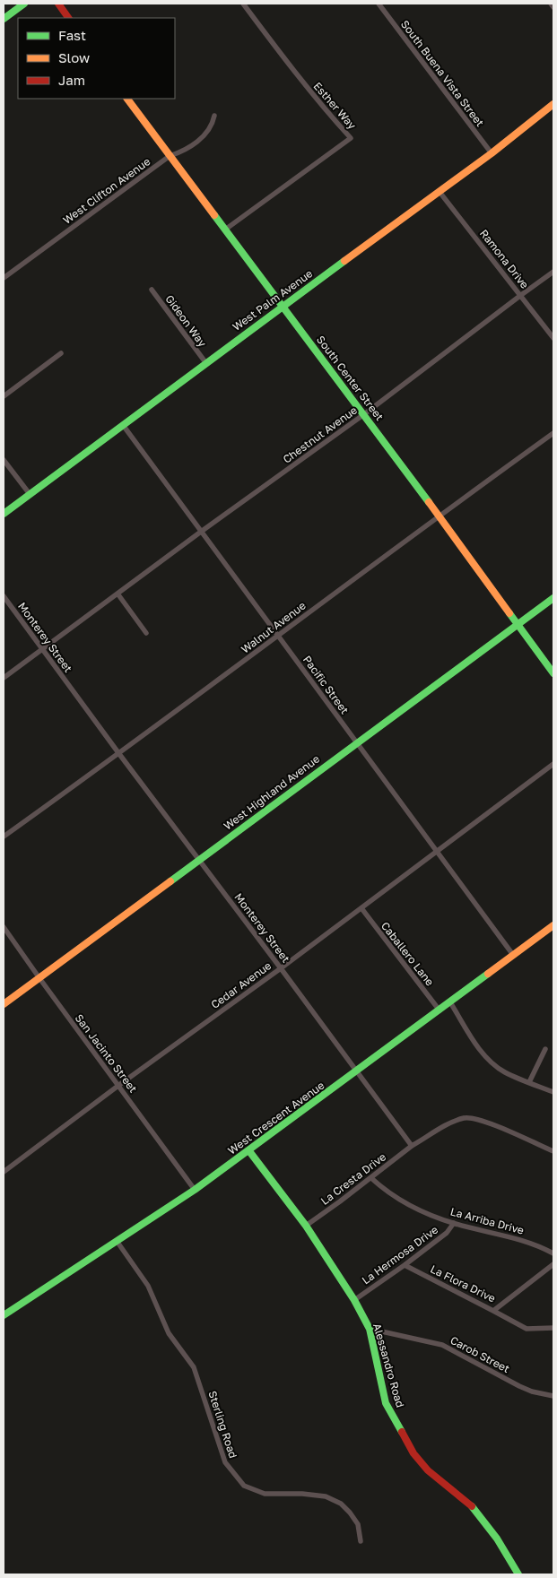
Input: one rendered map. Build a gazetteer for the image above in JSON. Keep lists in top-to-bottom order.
{
  "streets": {
    "street": [
      "South Buena Vista Street",
      "Esther Way",
      "West Clifton Avenue",
      "Ramona Drive",
      "West Palm Avenue",
      "Gideon Way",
      "South Center Street",
      "Chestnut Avenue",
      "Walnut Avenue",
      "Monterey Street",
      "Pacific Street",
      "West Highland Avenue",
      "Caballero Lane",
      "Cedar Avenue",
      "San Jacinto Street",
      "West Crescent Avenue",
      "La Cresta Drive",
      "La Arriba Drive",
      "La Hermosa Drive",
      "La Flora Drive",
      "Carob Street",
      "Alessandro Road",
      "Sterling Road"
    ]
  },
  "crossings": [
    ["South Buena Vista Street", "West Palm Avenue"],
    ["Esther Way", "South Center Street"],
    ["West Clifton Avenue", "South Center Street"],
    ["Ramona Drive", "West Palm Avenue"],
    ["Ramona Drive", "Chestnut Avenue"],
    ["West Palm Avenue", "Gideon Way"],
    ["West Palm Avenue", "South Center Street"],
    ["West Palm Avenue", "Pacific Street"],
    ["South Center Street", "Chestnut Avenue"],
    ["South Center Street", "Walnut Avenue"],
    ["South Center Street", "West Highland Avenue"],
    ["Chestnut Avenue", "Monterey Street"],
    ["Chestnut Avenue", "Pacific Street"],
    ["Walnut Avenue", "Monterey Street"],
    ["Walnut Avenue", "Pacific Street"],
    ["Monterey Street", "West Highland Avenue"],
    ["Monterey Street", "Cedar Avenue"],
    ["Monterey Street", "West Crescent Avenue"],
    ["Monterey Street", "La Cresta Drive"],
    ["Pacific Street", "West Highland Avenue"],
    ["Pacific Street", "Cedar Avenue"],
    ["Pacific Street", "West Crescent Avenue"],
    ["West Highland Avenue", "San Jacinto Street"],
    ["Caballero Lane", "Cedar Avenue"],
    ["Caballero Lane", "West Crescent Avenue"],
    ["Cedar Avenue", "San Jacinto Street"],
    ["San Jacinto Street", "West Crescent Avenue"],
    ["West Crescent Avenue", "Alessandro Road"],
    ["West Crescent Avenue", "Sterling Road"],
    ["La Cresta Drive", "La Arriba Drive"],
    ["La Cresta Drive", "Alessandro Road"],
    ["La Arriba Drive", "La Hermosa Drive"],
    ["La Hermosa Drive", "La Flora Drive"],
    ["La Hermosa Drive", "Alessandro Road"],
    ["Carob Street", "Alessandro Road"]
  ],
  "legend": ["Fast", "Slow", "Jam"]
}
